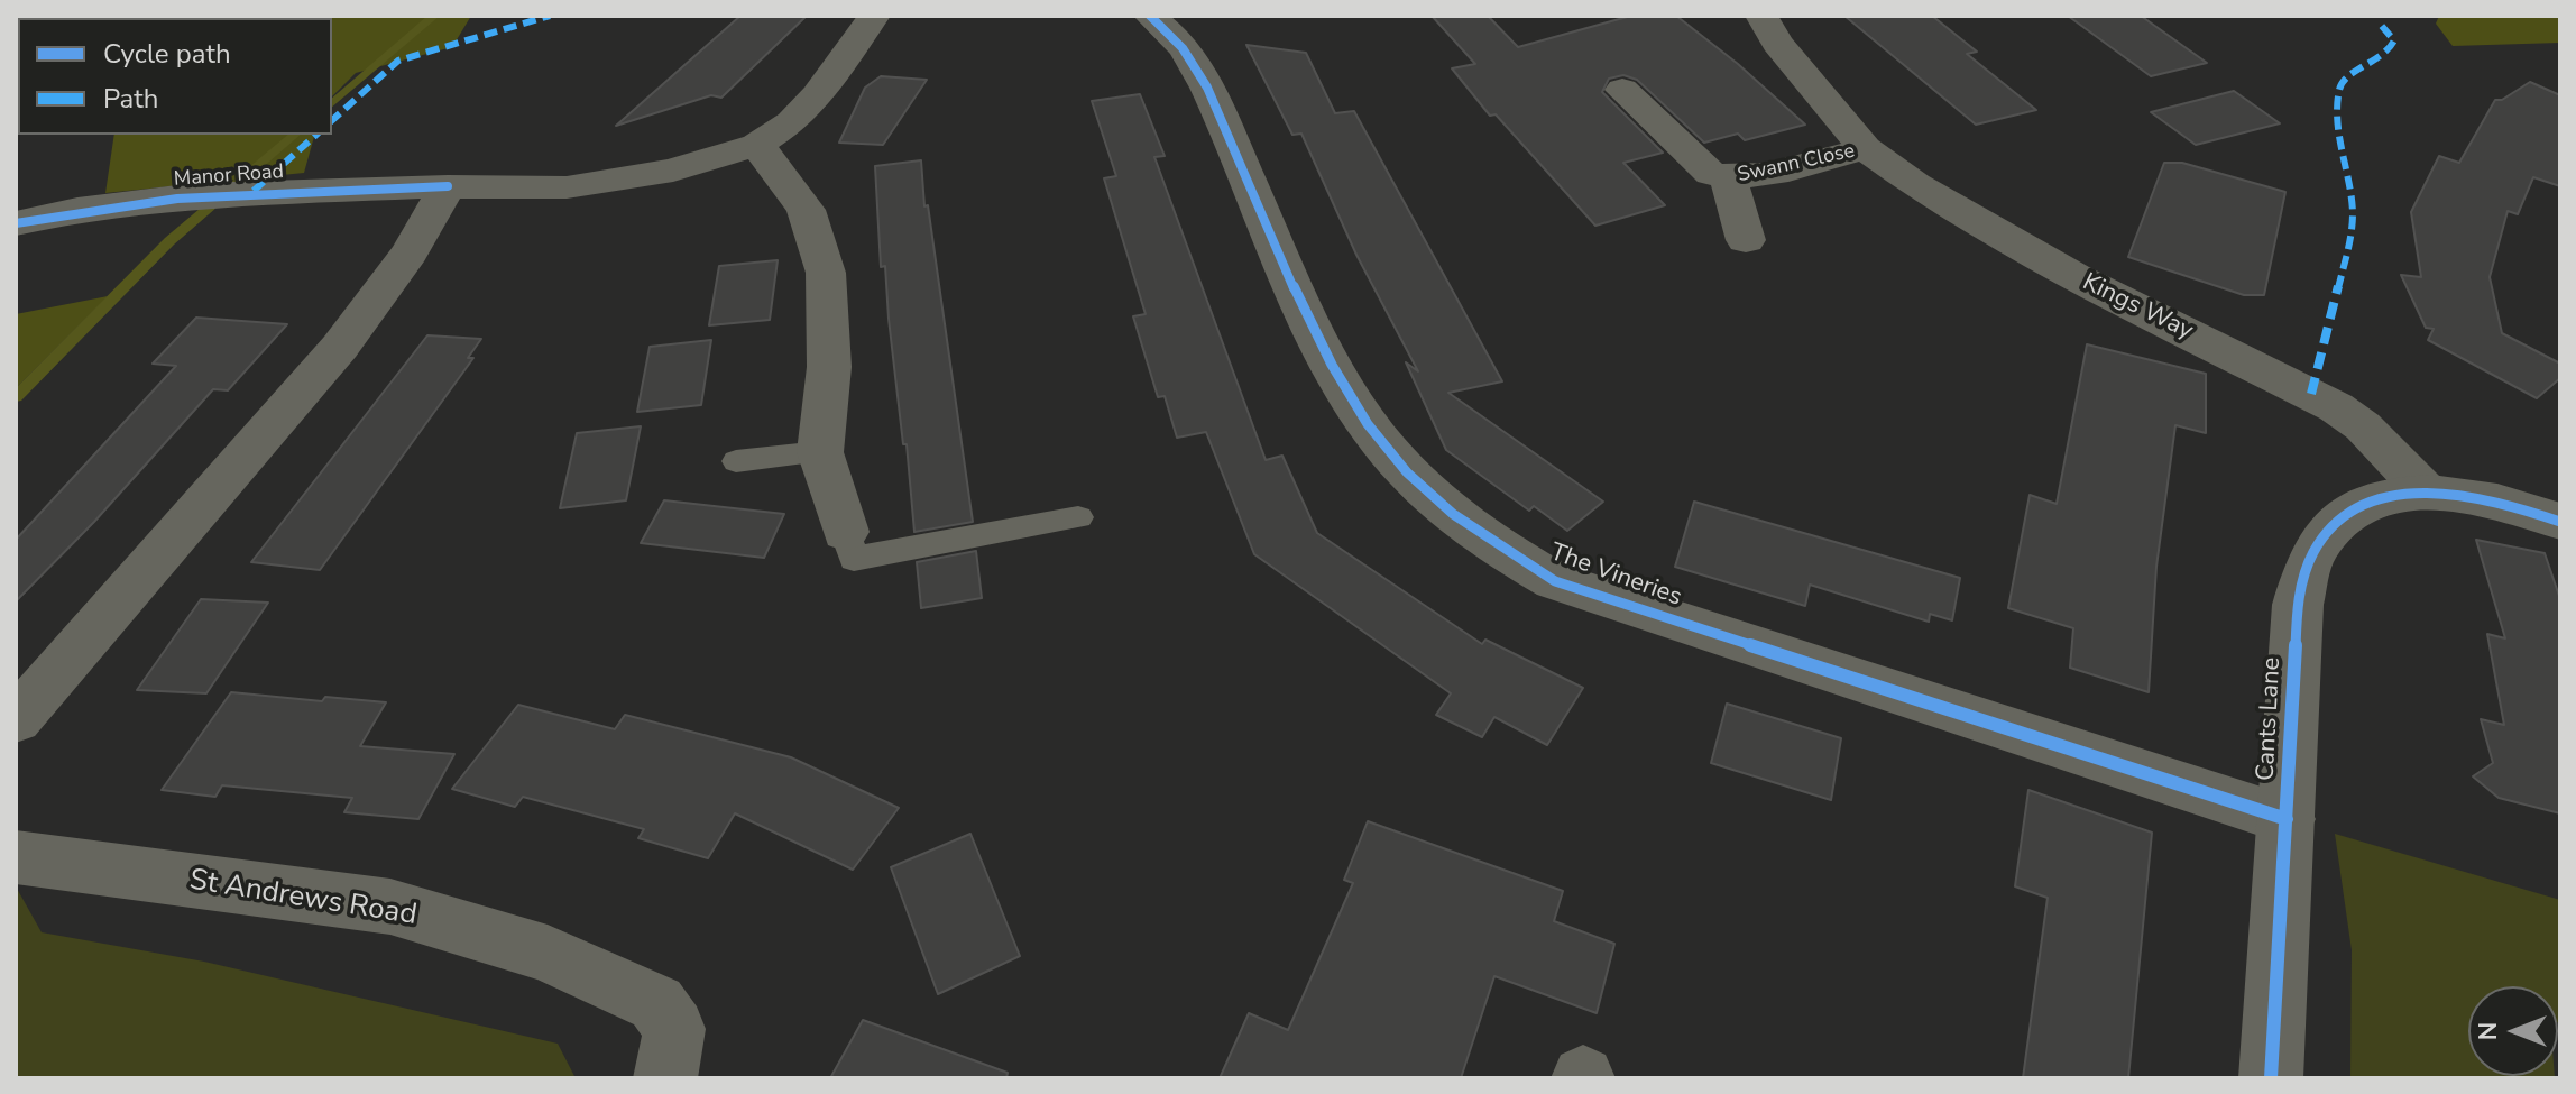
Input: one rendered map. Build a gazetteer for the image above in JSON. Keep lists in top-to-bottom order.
{
  "streets": {
    "street": [
      "Swann Close",
      "Manor Road",
      "Kings Way",
      "The Vineries",
      "Cants Lane",
      "St Andrews Road"
    ]
  },
  "crossings": [
    ["Swann Close", "Kings Way"],
    ["Kings Way", "Cants Lane"],
    ["The Vineries", "Cants Lane"]
  ],
  "legend": ["Cycle path", "Path"],
  "north": "left"
}
